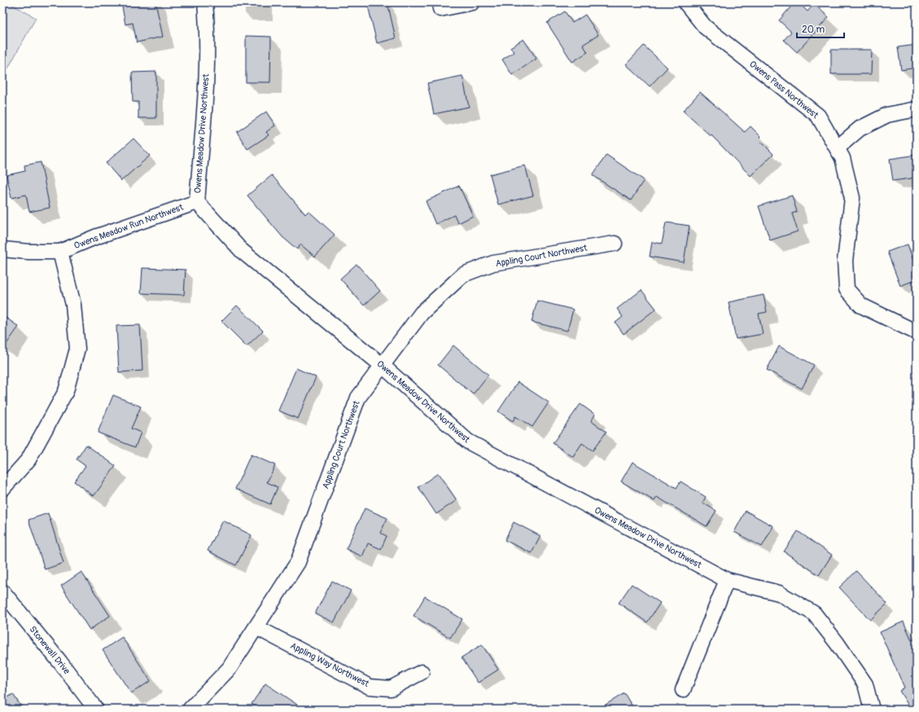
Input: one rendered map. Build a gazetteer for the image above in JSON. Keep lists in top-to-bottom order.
{
  "streets": {
    "street": [
      "Owens Pass Northwest",
      "Owens Meadow Drive Northwest",
      "Owens Meadow Run Northwest",
      "Appling Court Northwest",
      "Stonewall Drive",
      "Appling Way Northwest"
    ]
  },
  "crossings": [
    ["Owens Meadow Drive Northwest", "Owens Meadow Run Northwest"],
    ["Owens Meadow Drive Northwest", "Appling Court Northwest"],
    ["Appling Court Northwest", "Appling Way Northwest"]
  ],
  "scale_bar": "20 m"
}
